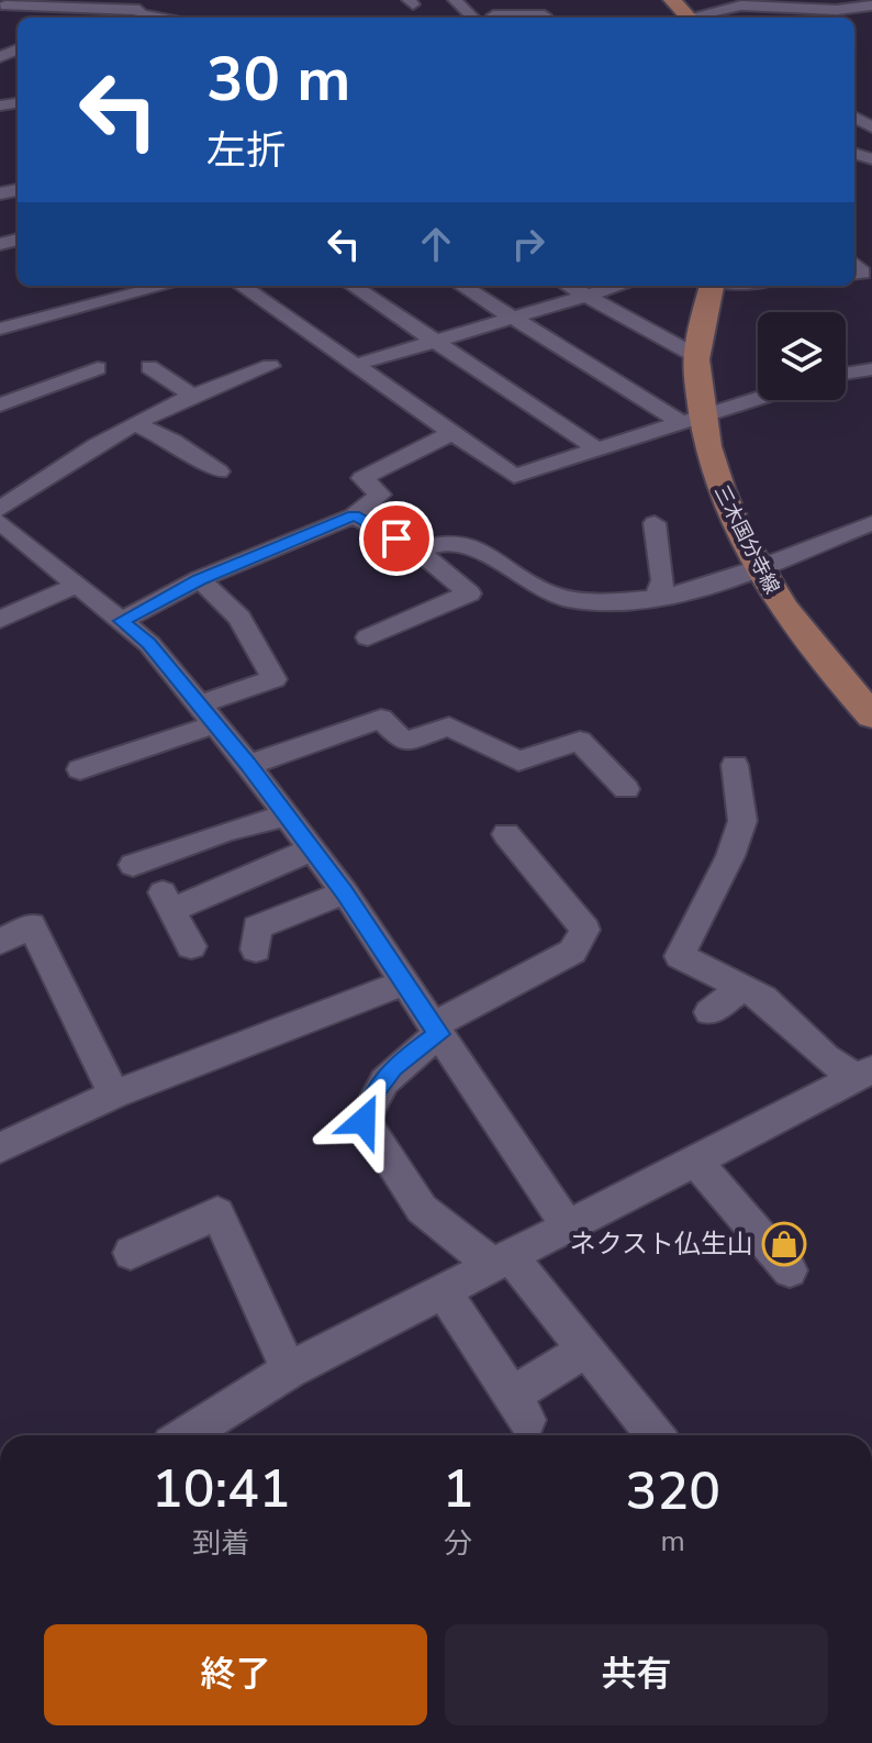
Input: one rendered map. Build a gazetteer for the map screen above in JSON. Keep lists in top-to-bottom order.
{
  "streets": {
    "main road": ["三木国分寺線"]
  },
  "places": {
    "shop": ["ネクスト仏生山"]
  },
  "page": {
    "turn": ["30 m", "左折"],
    "eta": [
      "10:41",
      "到着",
      "1",
      "分",
      "320",
      "m"
    ],
    "buttons": ["終了", "共有"]
  }
}
